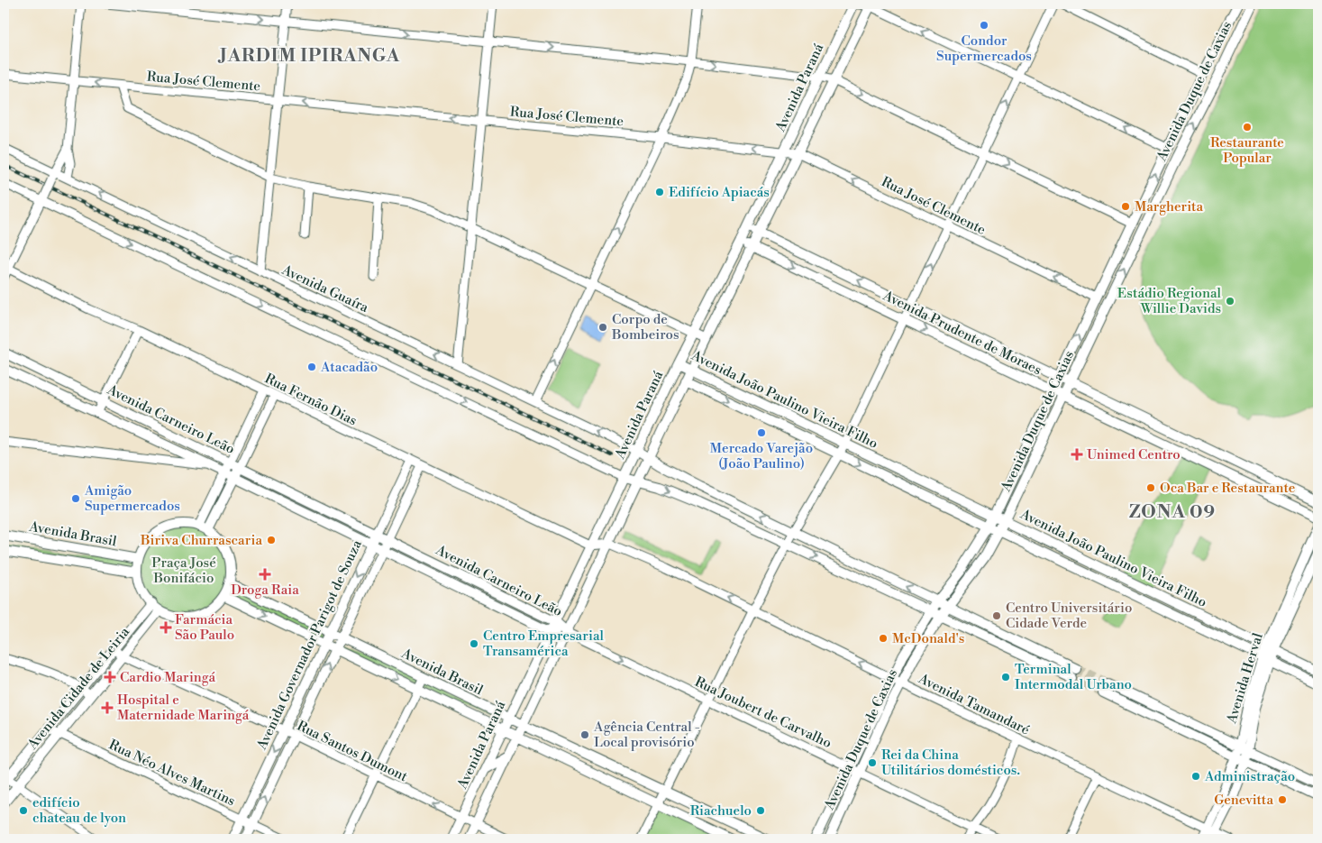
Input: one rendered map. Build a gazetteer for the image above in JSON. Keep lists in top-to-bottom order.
{
  "streets": {
    "main road": [
      "Avenida Paraná",
      "Avenida Duque de Caxias",
      "Avenida Prudente de Moraes",
      "Avenida João Paulino Vieira Filho",
      "Avenida Carneiro Leão",
      "Avenida Brasil",
      "Avenida Governador Parigot de Souza",
      "Avenida Herval",
      "Avenida Cidade de Leiria"
    ],
    "street": [
      "Rua José Clemente",
      "Avenida Guaíra",
      "Rua Fernão Dias",
      "Avenida Tamandaré",
      "Rua Joubert de Carvalho",
      "Rua Santos Dumont",
      "Rua Néo Alves Martins"
    ]
  },
  "crossings": [
    ["Rua José Clemente", "Avenida Paraná"],
    ["Rua José Clemente", "Avenida Duque de Caxias"],
    ["Avenida Paraná", "Avenida Guaíra"],
    ["Avenida Paraná", "Avenida Prudente de Moraes"],
    ["Avenida Paraná", "Rua Fernão Dias"],
    ["Avenida Paraná", "Avenida João Paulino Vieira Filho"],
    ["Avenida Paraná", "Avenida Carneiro Leão"],
    ["Avenida Paraná", "Avenida Brasil"],
    ["Avenida Paraná", "Avenida Tamandaré"],
    ["Avenida Paraná", "Rua Joubert de Carvalho"],
    ["Avenida Paraná", "Rua Santos Dumont"],
    ["Avenida Duque de Caxias", "Avenida Prudente de Moraes"],
    ["Avenida Duque de Caxias", "Avenida João Paulino Vieira Filho"],
    ["Avenida Duque de Caxias", "Avenida Tamandaré"],
    ["Avenida Duque de Caxias", "Rua Joubert de Carvalho"],
    ["Rua Fernão Dias", "Avenida Governador Parigot de Souza"],
    ["Avenida João Paulino Vieira Filho", "Avenida Herval"],
    ["Avenida Carneiro Leão", "Avenida Governador Parigot de Souza"],
    ["Avenida Carneiro Leão", "Rua Joubert de Carvalho"],
    ["Avenida Brasil", "Avenida Governador Parigot de Souza"],
    ["Avenida Brasil", "Avenida Cidade de Leiria"],
    ["Avenida Governador Parigot de Souza", "Rua Santos Dumont"],
    ["Avenida Governador Parigot de Souza", "Rua Néo Alves Martins"],
    ["Avenida Herval", "Avenida Tamandaré"],
    ["Avenida Cidade de Leiria", "Rua Santos Dumont"],
    ["Avenida Cidade de Leiria", "Rua Néo Alves Martins"]
  ],
  "one_way": ["Rua José Clemente", "Avenida Tamandaré"],
  "districts": ["JARDIM IPIRANGA", "ZONA 09"],
  "parks": ["Praça José Bonifácio"],
  "places": {
    "other": [
      "Condor Supermercados",
      "Restaurante Popular",
      "Edifício Apiacás",
      "Margherita",
      "Estádio Regional Willie Davids",
      "Corpo de Bombeiros",
      "Atacadão",
      "Mercado Varejão (João Paulino)",
      "Oca Bar e Restaurante",
      "Amigão Supermercados",
      "Biriva Churrascaria",
      "Centro Universitário Cidade Verde",
      "McDonald's",
      "Centro Empresarial Transamérica",
      "Terminal Intermodal Urbano",
      "Agência Central - Local provisório",
      "Rei da China Utilitários domésticos.",
      "Administração",
      "Genevitta",
      "edifício chateau de lyon",
      "Riachuelo"
    ],
    "health": [
      "Unimed Centro",
      "Droga Raia",
      "Farmácia São Paulo",
      "Cardio Maringá",
      "Hospital e Maternidade Maringá"
    ]
  }
}
